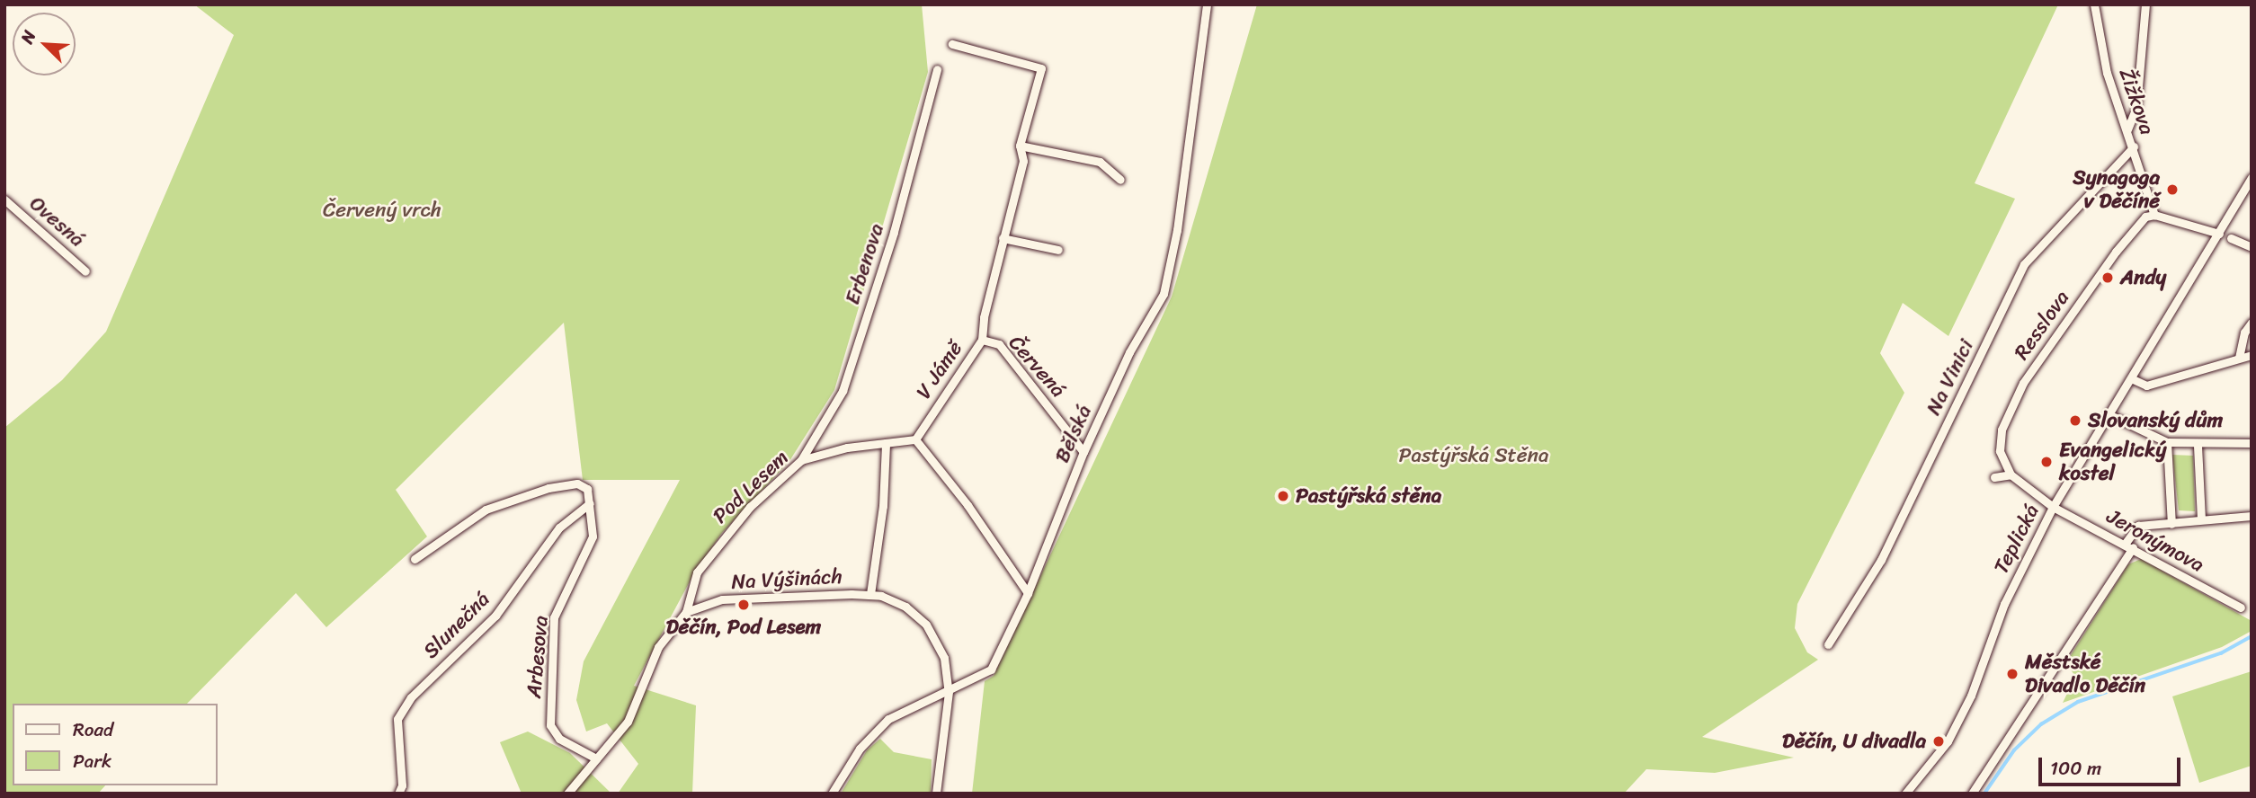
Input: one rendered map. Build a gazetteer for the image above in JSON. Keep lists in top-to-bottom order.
{
  "streets": {
    "street": [
      "Žižkova",
      "Ovesná",
      "Erbenova",
      "Resslova",
      "Červená",
      "V Jámě",
      "Na Vinici",
      "Bělská",
      "Pod Lesem",
      "Teplická",
      "Jeronýmova",
      "Na Výšinách",
      "Slunečná",
      "Arbesova"
    ]
  },
  "crossings": [
    ["Žižkova", "Resslova"],
    ["Žižkova", "Na Vinici"],
    ["Erbenova", "Pod Lesem"],
    ["Resslova", "Jeronýmova"],
    ["Červená", "V Jámě"],
    ["Červená", "Bělská"],
    ["Bělská", "Na Výšinách"],
    ["Pod Lesem", "Na Výšinách"],
    ["Teplická", "Jeronýmova"],
    ["Slunečná", "Arbesova"]
  ],
  "parks": ["Červený vrch", "Pastýřská Stěna"],
  "places": [
    "Synagoga v Děčíně",
    "Andy",
    "Slovanský dům",
    "Evangelický kostel",
    "Pastýřská stěna",
    "Děčín, Pod Lesem",
    "Městské Divadlo Děčín",
    "Děčín, U divadla"
  ],
  "legend": ["Road", "Park"],
  "scale_bar": "100 m",
  "north": "top left"
}
